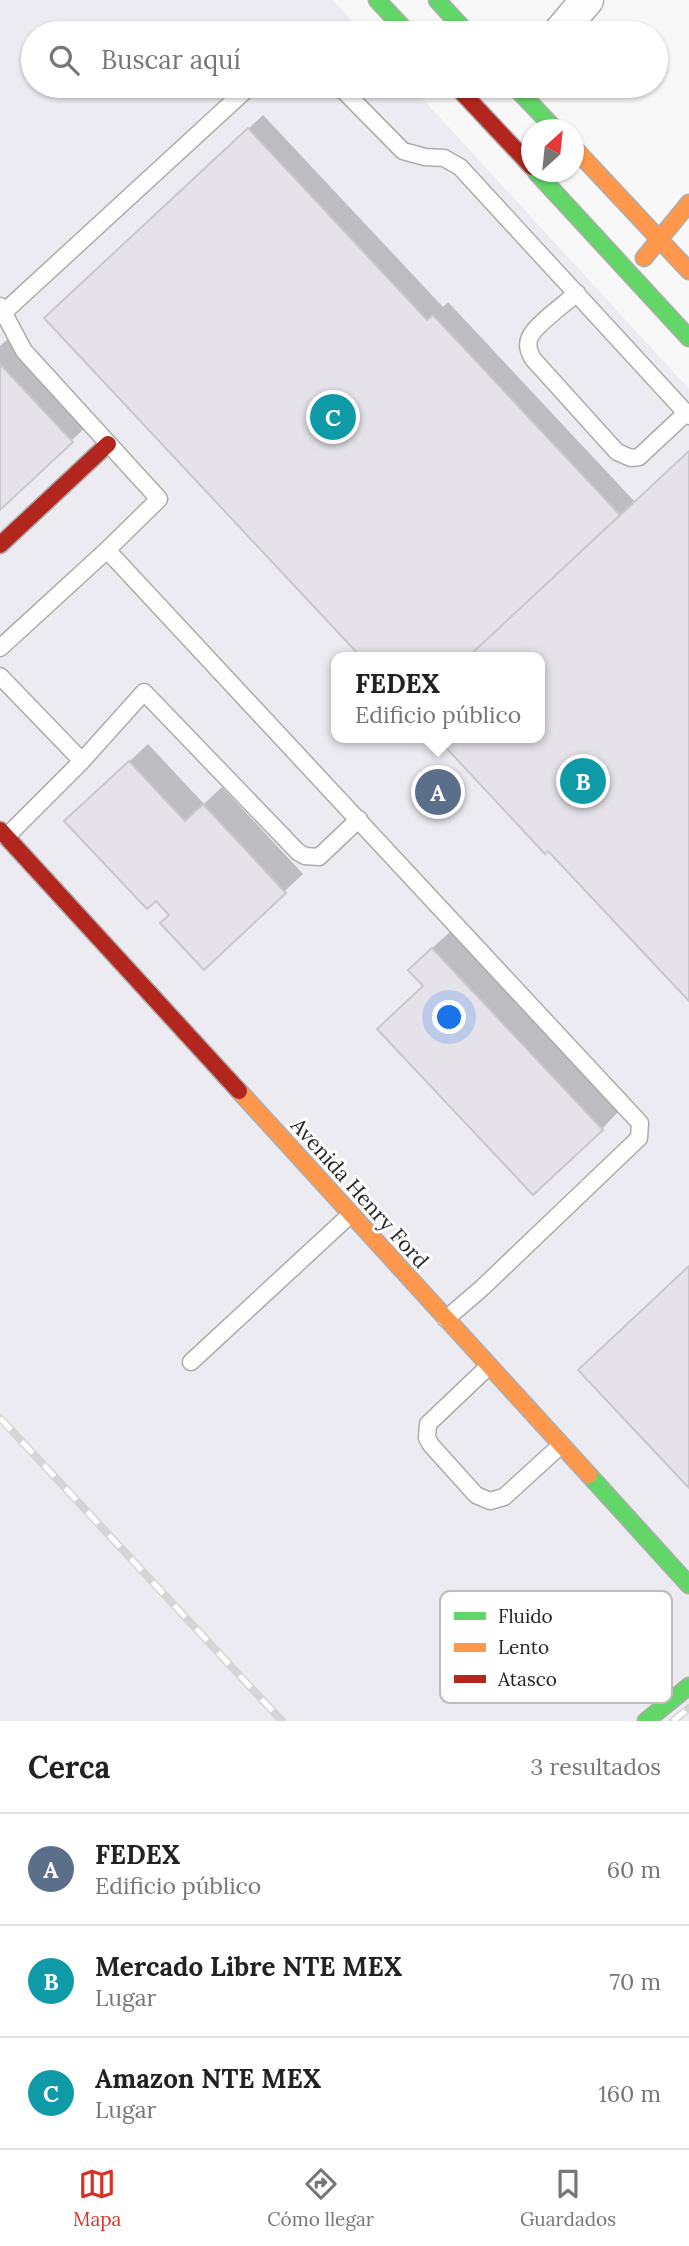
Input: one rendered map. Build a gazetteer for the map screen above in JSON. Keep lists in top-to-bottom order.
{
  "streets": {
    "street": ["Avenida Henry Ford"]
  },
  "legend": ["Fluido", "Lento", "Atasco"],
  "north": "top right",
  "page": {
    "search": "Buscar aquí",
    "pins": ["C", "B", "A"],
    "popup": ["FEDEX", "Edificio público"],
    "heading": ["Cerca", "3 resultados"],
    "list": [
      {
        "mark": "A",
        "name": "FEDEX",
        "note": "Edificio público",
        "value": "60 m"
      },
      {
        "mark": "B",
        "name": "Mercado Libre NTE MEX",
        "note": "Lugar",
        "value": "70 m"
      },
      {
        "mark": "C",
        "name": "Amazon NTE MEX",
        "note": "Lugar",
        "value": "160 m"
      }
    ],
    "nav": ["Mapa", "Cómo llegar", "Guardados"]
  }
}
